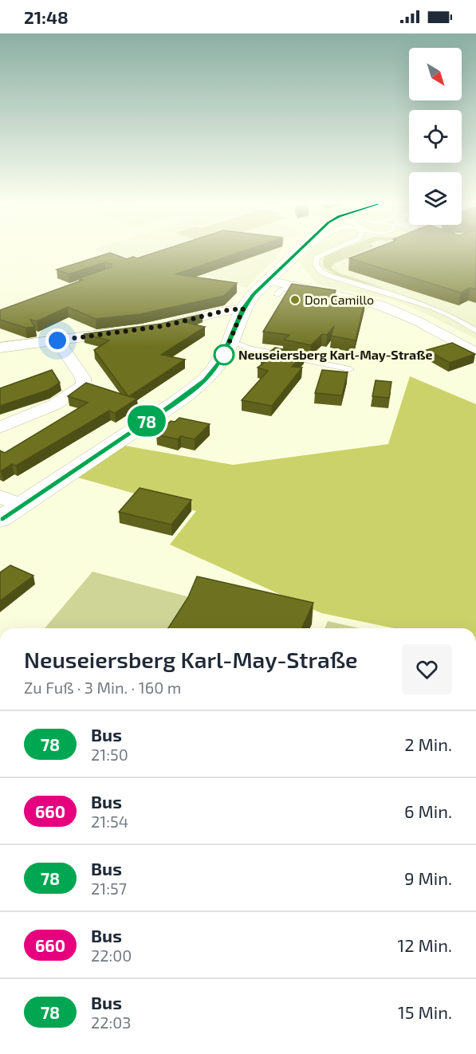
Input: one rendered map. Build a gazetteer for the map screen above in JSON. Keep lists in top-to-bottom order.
{
  "places": ["Don Camillo", "Neuseiersberg Karl-May-Straße"],
  "lines": ["bus line 78"],
  "north": "bottom right",
  "page": {
    "status": "21:48",
    "on_map": "78",
    "heading": ["Neuseiersberg Karl-May-Straße", "Zu Fuß · 3 Min. · 160 m"],
    "list": [
      {
        "mark": "78",
        "name": "Bus",
        "note": "21:50",
        "value": "2 Min."
      },
      {
        "mark": "660",
        "name": "Bus",
        "note": "21:54",
        "value": "6 Min."
      },
      {
        "mark": "78",
        "name": "Bus",
        "note": "21:57",
        "value": "9 Min."
      },
      {
        "mark": "660",
        "name": "Bus",
        "note": "22:00",
        "value": "12 Min."
      },
      {
        "mark": "78",
        "name": "Bus",
        "note": "22:03",
        "value": "15 Min."
      }
    ]
  }
}
